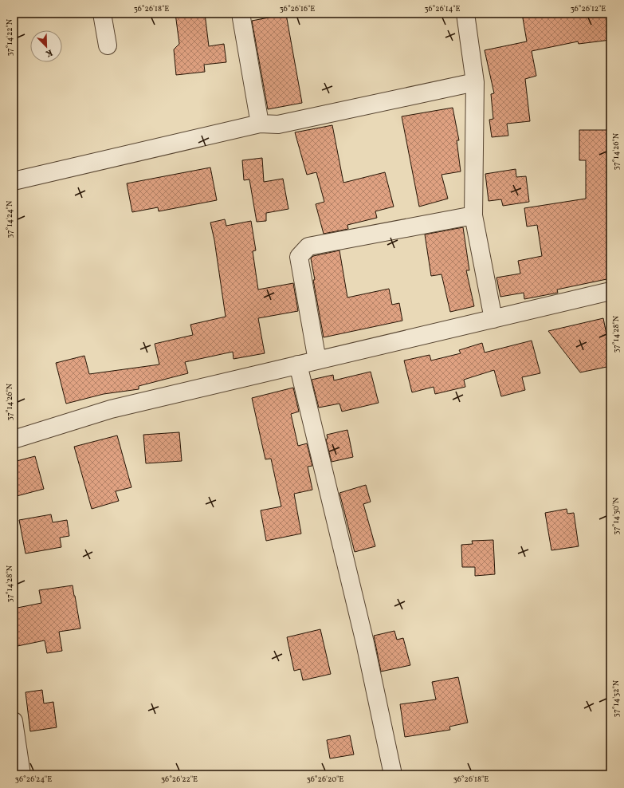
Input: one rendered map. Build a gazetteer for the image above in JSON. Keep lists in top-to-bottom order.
{
  "north": "bottom right",
  "coordinates": [
    "36°26'18\"E",
    "36°26'16\"E",
    "36°26'14\"E",
    "36°26'12\"E",
    "37°14'22\"N",
    "37°14'26\"N",
    "37°14'24\"N",
    "37°14'28\"N",
    "37°14'30\"N",
    "37°14'32\"N",
    "36°26'24\"E",
    "36°26'22\"E",
    "36°26'20\"E"
  ]
}
